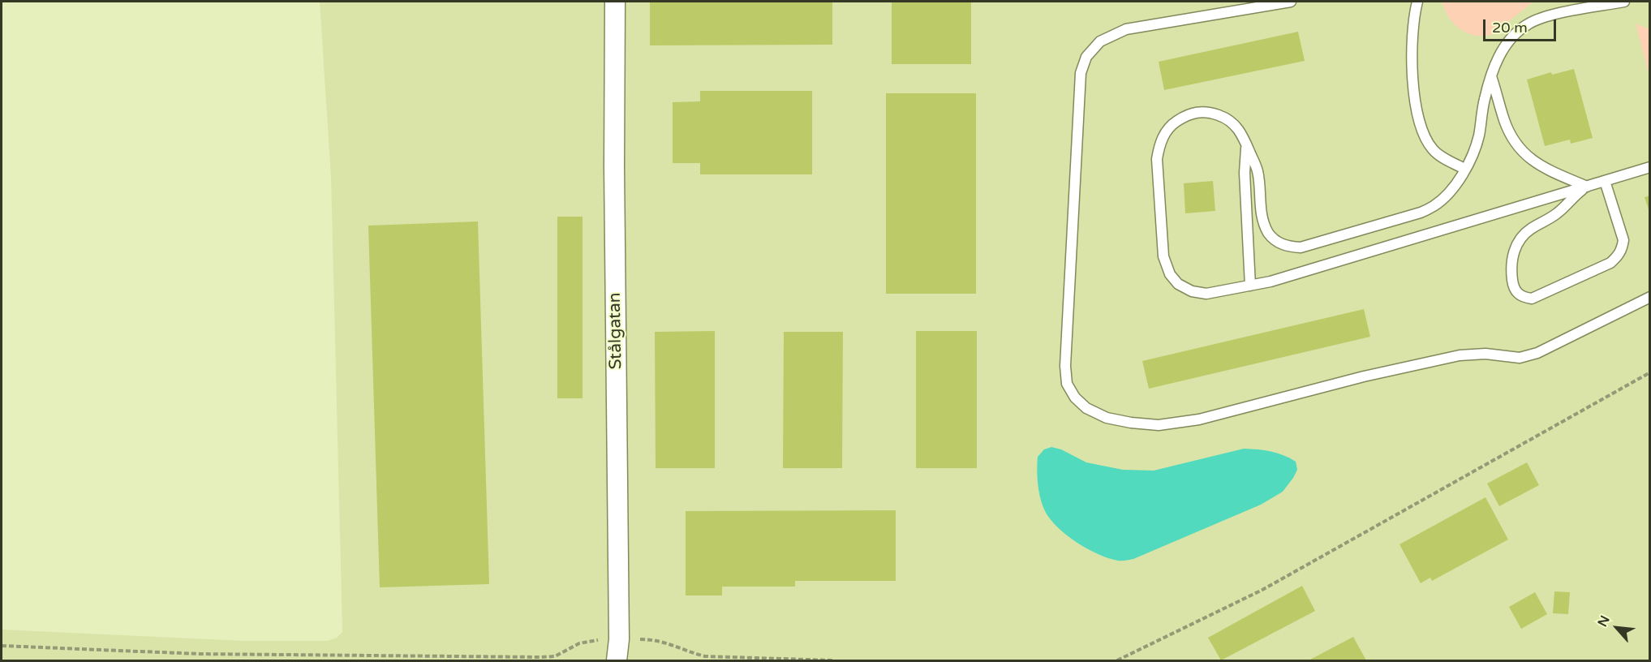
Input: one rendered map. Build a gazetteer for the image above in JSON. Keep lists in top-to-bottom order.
{
  "streets": {
    "street": ["Stålgatan"]
  },
  "scale_bar": "20 m",
  "north": "top left"
}
